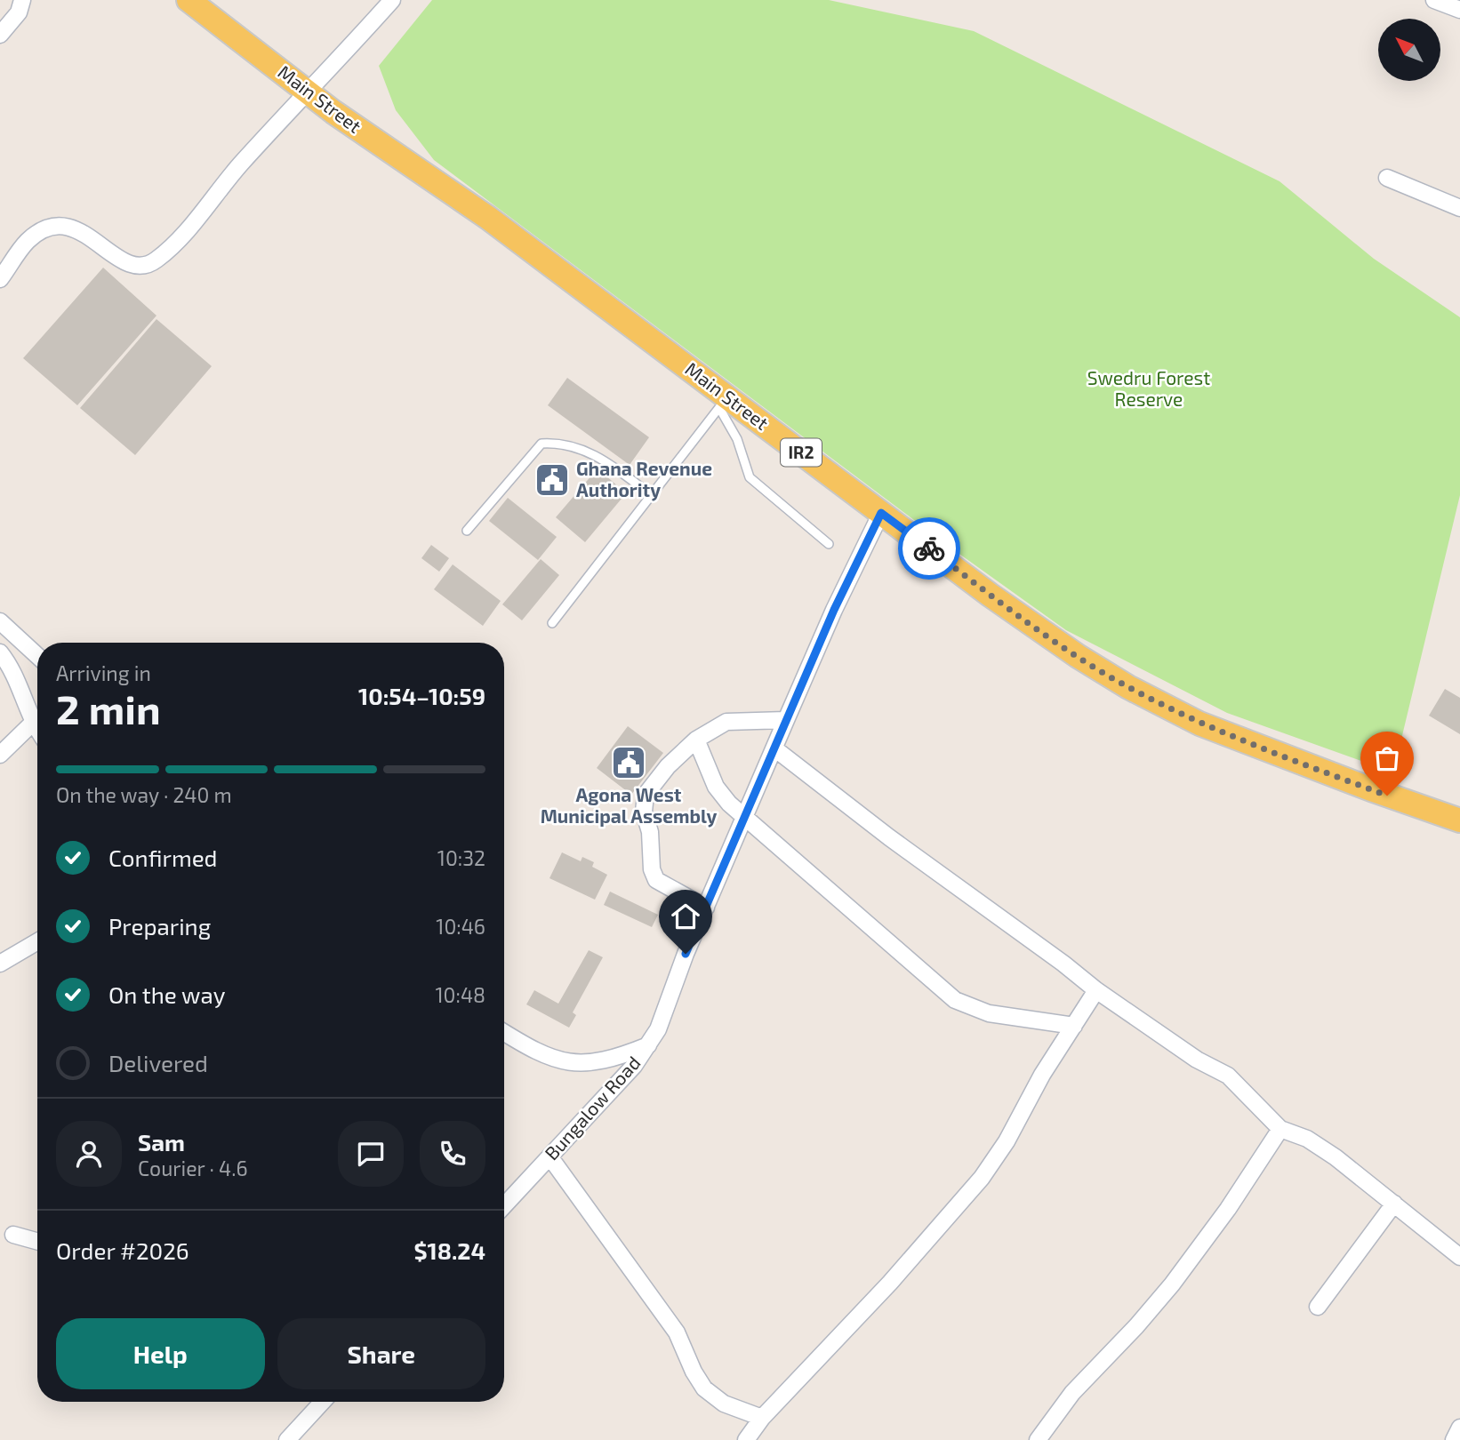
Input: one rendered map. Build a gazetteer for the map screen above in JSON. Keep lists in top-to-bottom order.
{
  "streets": {
    "main road": ["Main Street", "IR2"],
    "street": ["Bungalow Road"]
  },
  "crossings": [
    ["Main Street", "Bungalow Road"]
  ],
  "parks": ["Swedru Forest Reserve"],
  "places": {
    "public building": ["Ghana Revenue Authority", "Agona West Municipal Assembly"]
  },
  "north": "top left",
  "page": {
    "heading": ["2 min", "Arriving in", "10:54–10:59"],
    "panel": [
      "Sam",
      "Courier · 4.6",
      "Order #2026",
      "$18.24"
    ],
    "bar": "On the way · 240 m",
    "list": [
      ["Confirmed", "10:32"],
      ["Preparing", "10:46"],
      ["On the way", "10:48"],
      "Delivered"
    ],
    "buttons": ["Help", "Share"]
  }
}
